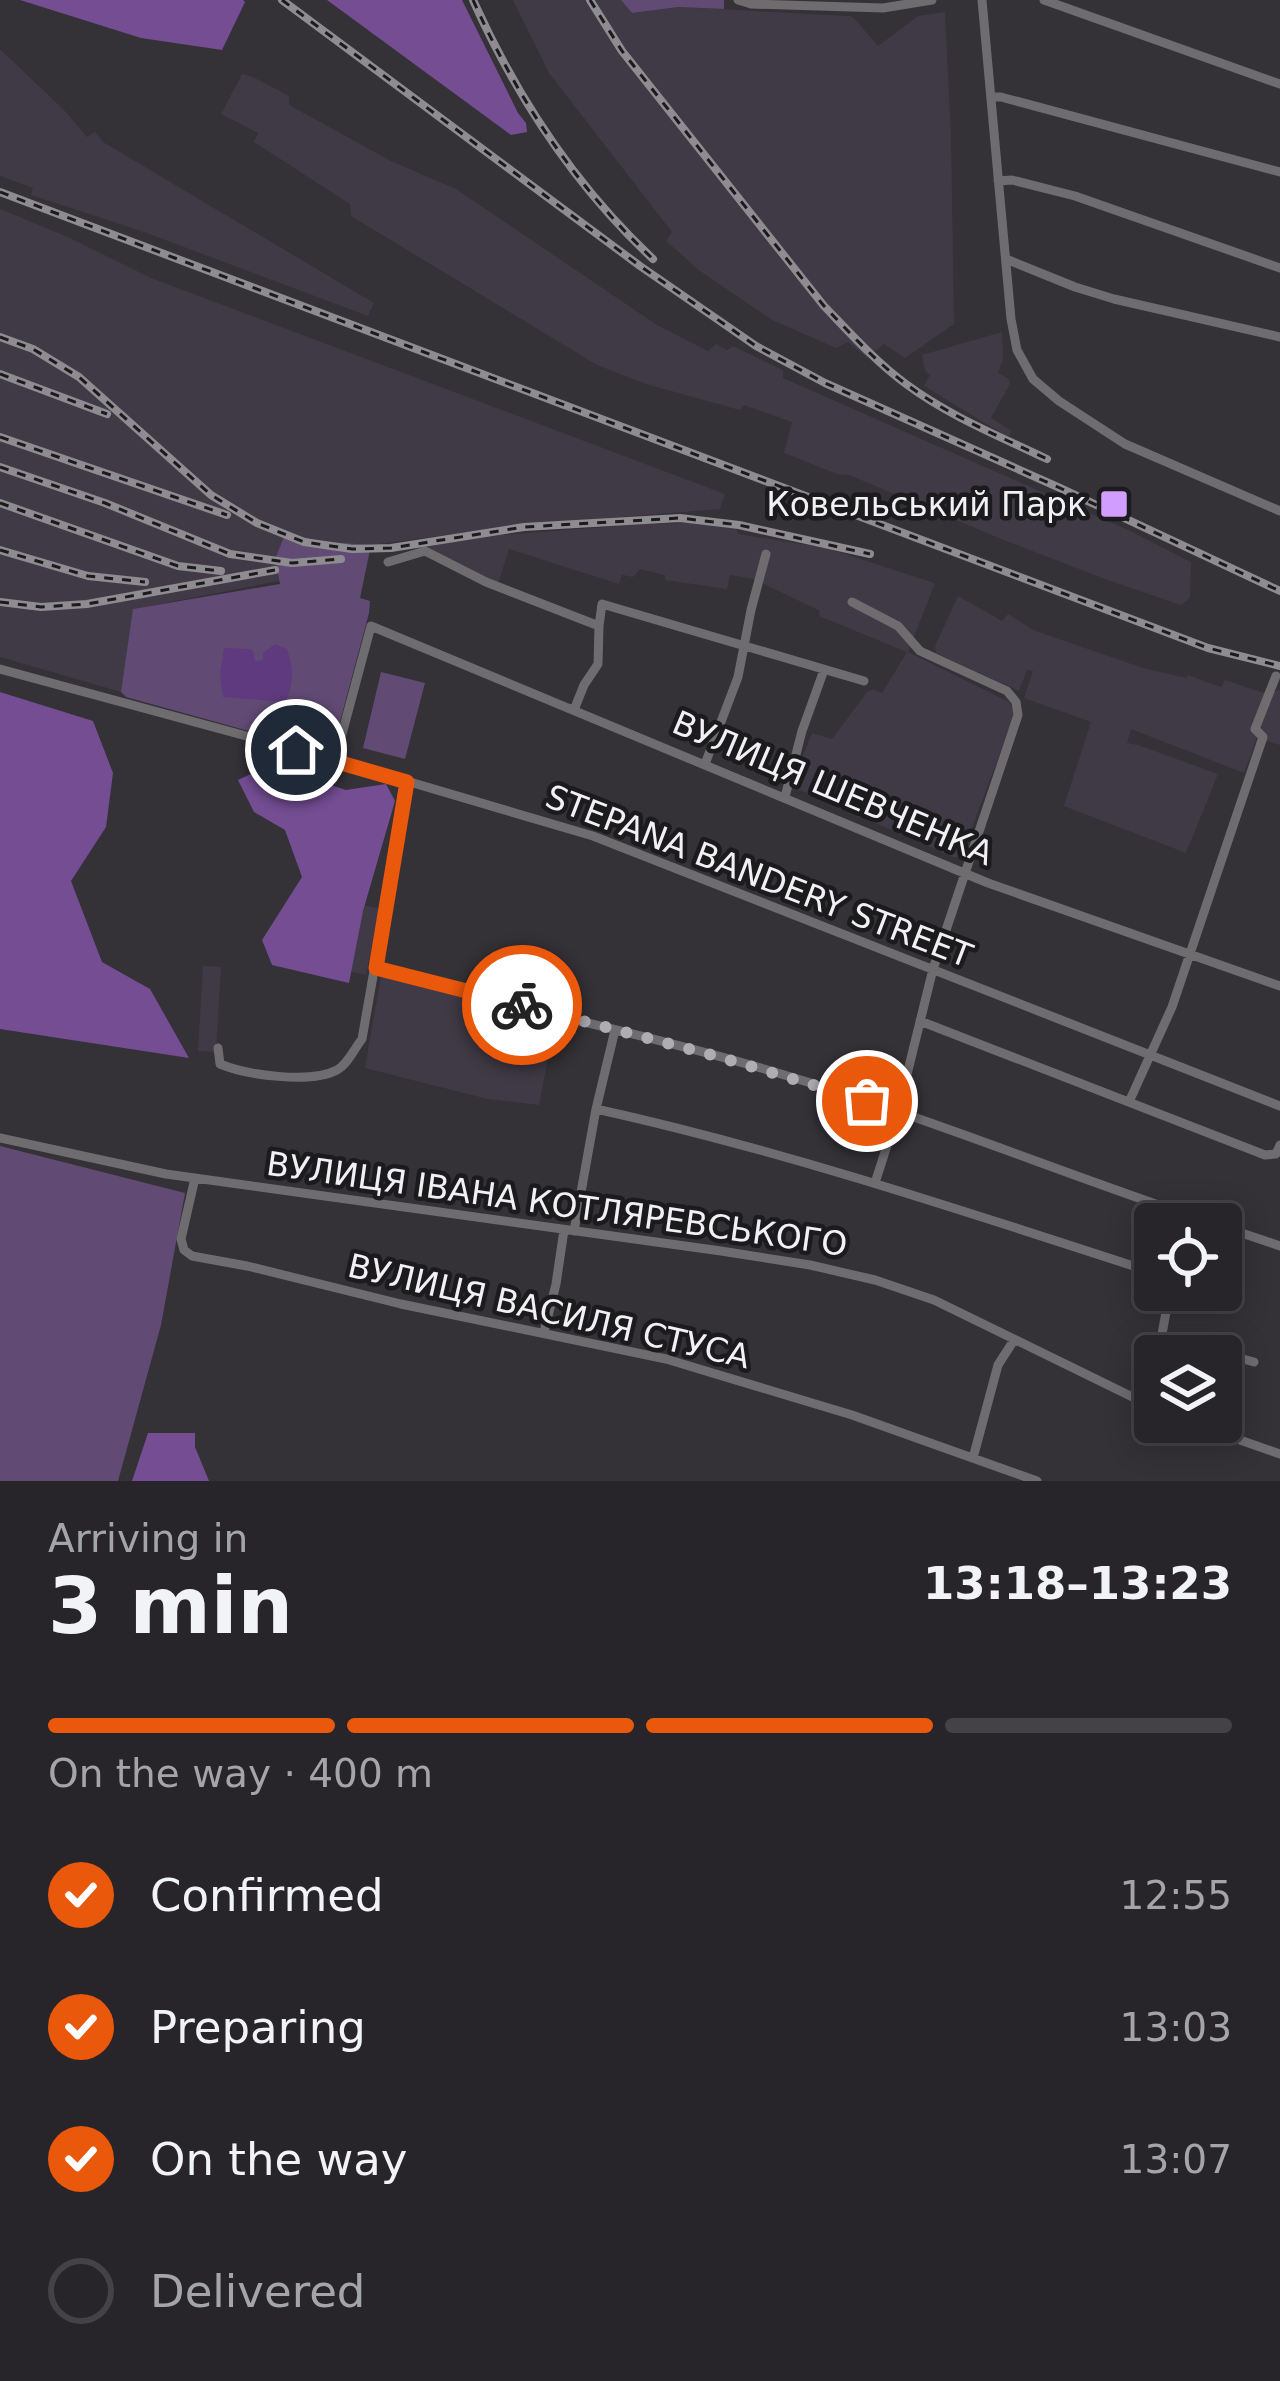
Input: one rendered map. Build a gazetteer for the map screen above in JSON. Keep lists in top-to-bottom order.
{
  "streets": {
    "street": [
      "ВУЛИЦЯ ШЕВЧЕНКА",
      "STEPANA BANDERY STREET",
      "ВУЛИЦЯ ІВАНА КОТЛЯРЕВСЬКОГО",
      "ВУЛИЦЯ ВАСИЛЯ СТУСА"
    ]
  },
  "crossings": [
    ["ВУЛИЦЯ ШЕВЧЕНКА", "STEPANA BANDERY STREET"],
    ["ВУЛИЦЯ ІВАНА КОТЛЯРЕВСЬКОГО", "ВУЛИЦЯ ВАСИЛЯ СТУСА"]
  ],
  "places": {
    "transit": ["Ковельський Парк"]
  },
  "page": {
    "heading": ["3 min", "Arriving in", "13:18–13:23"],
    "bar": "On the way · 400 m",
    "list": [
      ["Confirmed", "12:55"],
      ["Preparing", "13:03"],
      ["On the way", "13:07"],
      "Delivered"
    ]
  }
}
